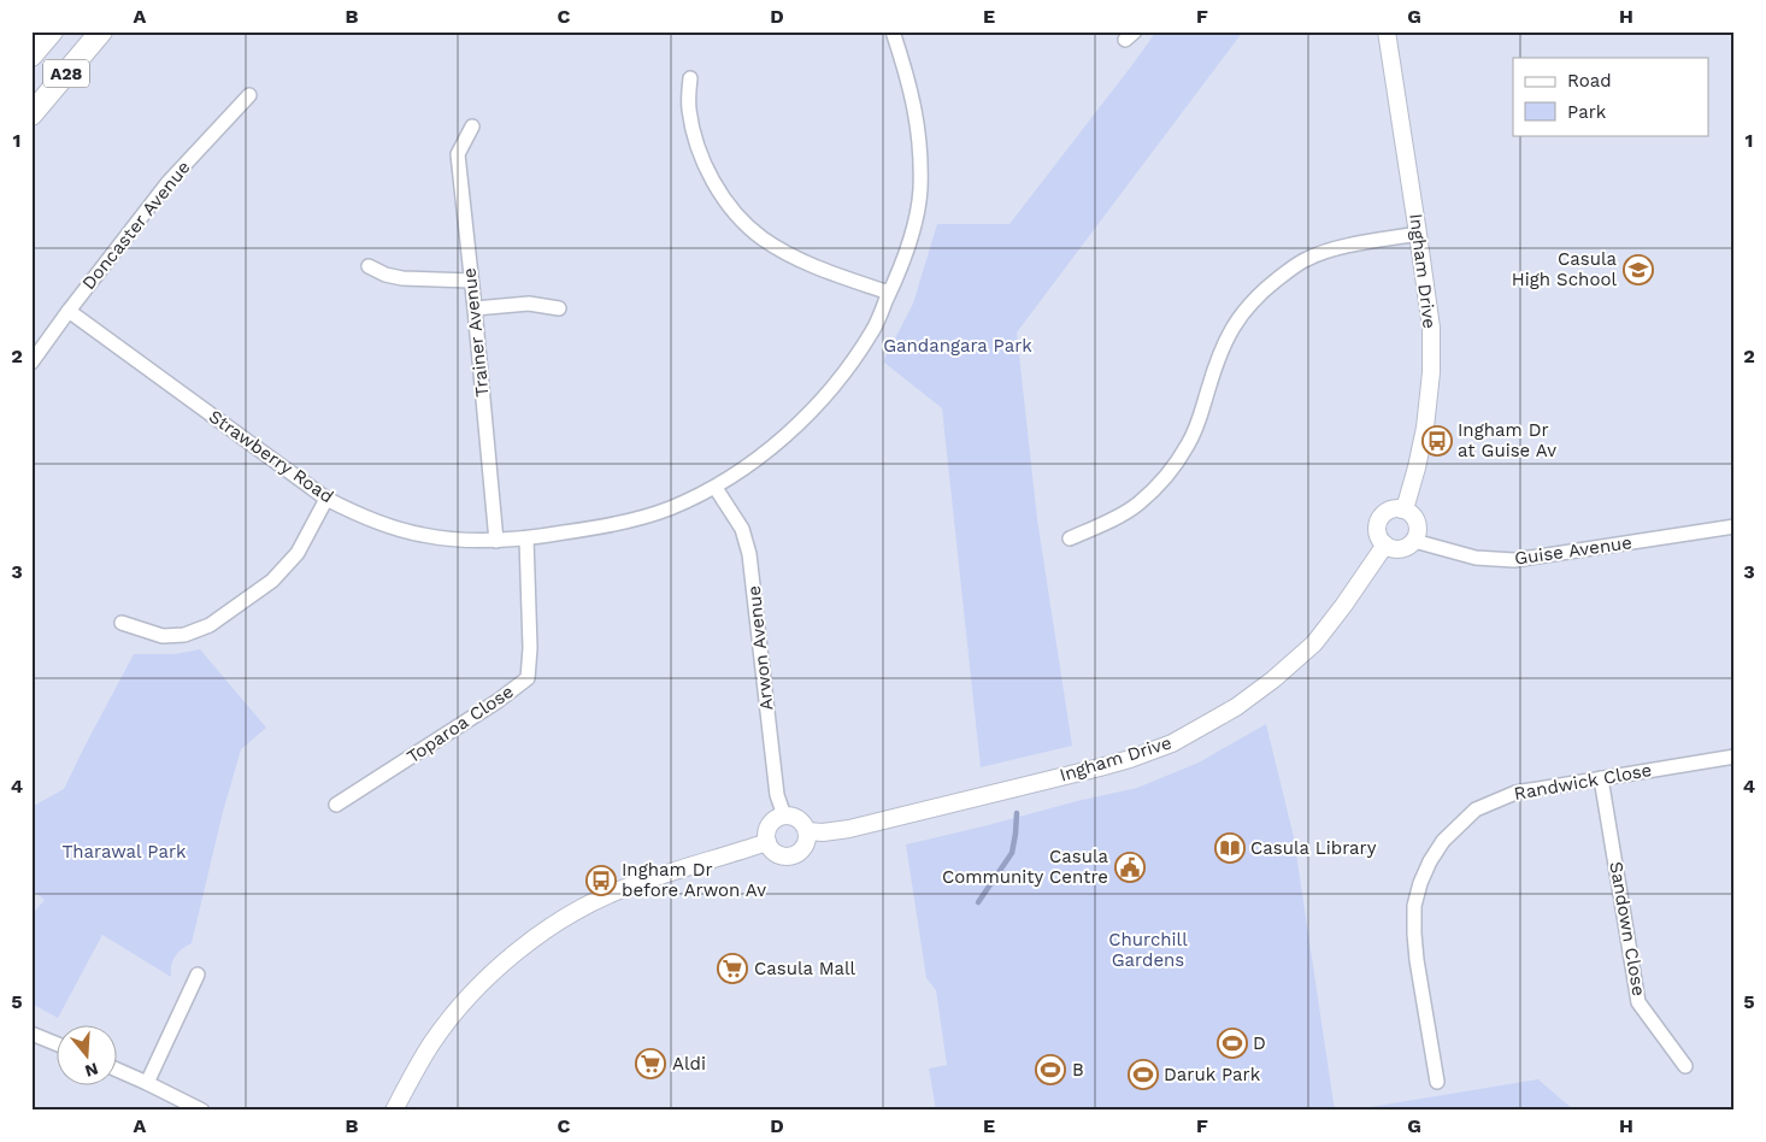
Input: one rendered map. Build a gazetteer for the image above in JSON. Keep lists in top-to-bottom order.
{
  "streets": {
    "highway": ["A28"],
    "street": [
      "Doncaster Avenue",
      "Ingham Drive",
      "Trainer Avenue",
      "Strawberry Road",
      "Guise Avenue",
      "Arwon Avenue",
      "Toparoa Close",
      "Randwick Close",
      "Sandown Close"
    ]
  },
  "crossings": [
    ["Doncaster Avenue", "Strawberry Road"],
    ["Ingham Drive", "Guise Avenue"],
    ["Ingham Drive", "Arwon Avenue"],
    ["Trainer Avenue", "Strawberry Road"],
    ["Strawberry Road", "Arwon Avenue"],
    ["Strawberry Road", "Toparoa Close"],
    ["Randwick Close", "Sandown Close"]
  ],
  "parks": ["Gandangara Park", "Tharawal Park", "Churchill Gardens"],
  "places": {
    "school or university": ["Casula High School"],
    "bus stop": ["Ingham Dr at Guise Av", "Ingham Dr before Arwon Av"],
    "library": ["Casula Library"],
    "public building": ["Casula Community Centre"],
    "supermarket": ["Casula Mall", "Aldi"],
    "sports": ["D", "B", "Daruk Park"]
  },
  "legend": ["Road", "Park"],
  "north": "bottom",
  "grid": {
    "columns": [
      "A",
      "B",
      "C",
      "D",
      "E",
      "F",
      "G",
      "H"
    ],
    "rows": [
      "1",
      "2",
      "3",
      "4",
      "5"
    ]
  }
}
